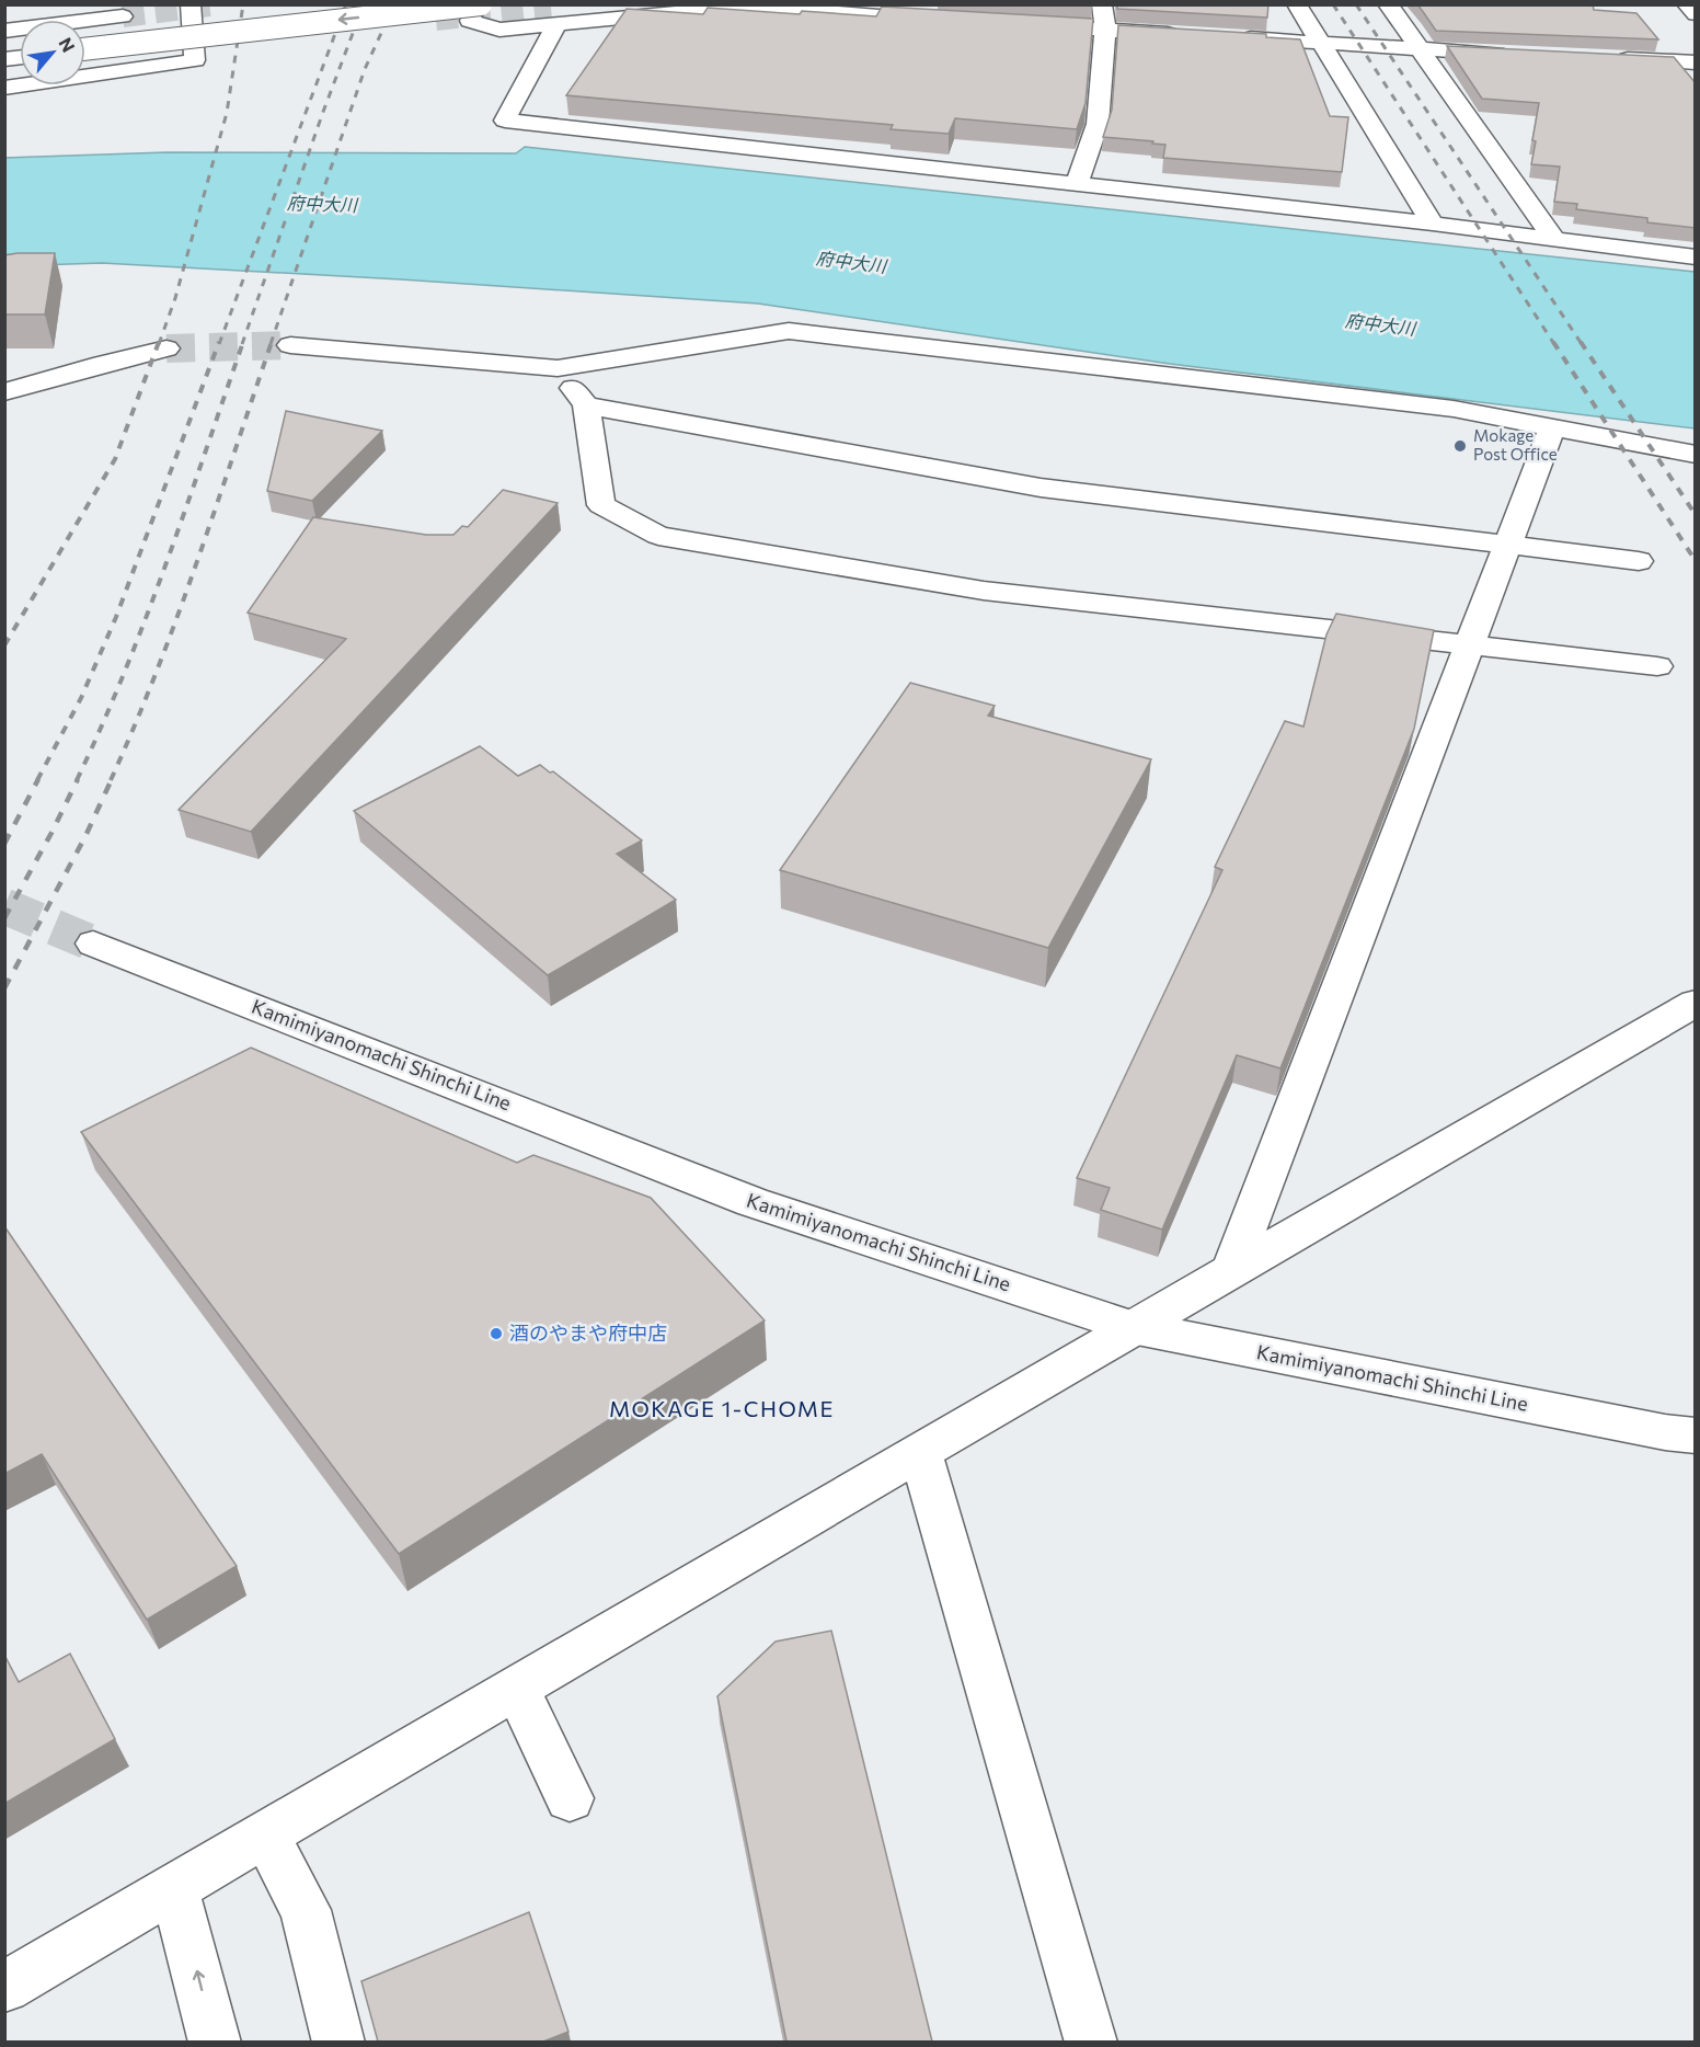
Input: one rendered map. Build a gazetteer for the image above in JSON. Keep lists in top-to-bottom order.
{
  "streets": {
    "main road": ["Kamimiyanomachi Shinchi Line"]
  },
  "districts": ["MOKAGE 1-CHOME"],
  "water": ["府中大川"],
  "places": ["Mokage Post Office", "酒のやまや府中店"],
  "north": "top right"
}
